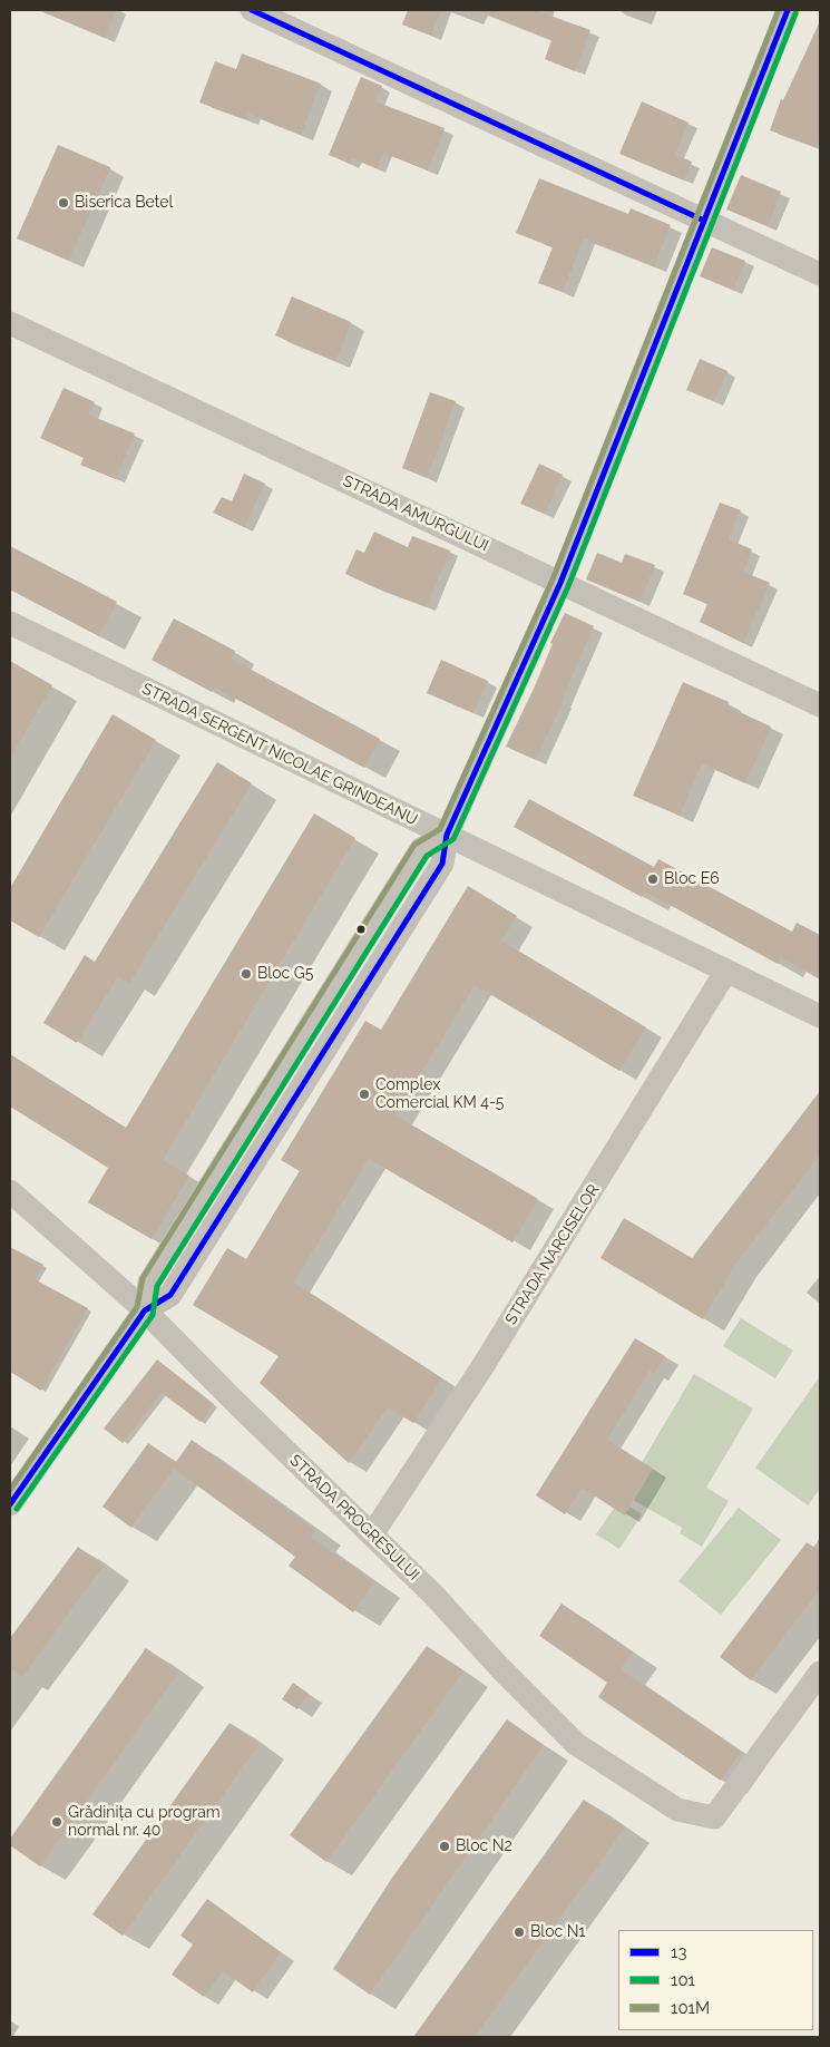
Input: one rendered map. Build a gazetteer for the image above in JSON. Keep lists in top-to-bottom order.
{
  "streets": {
    "street": [
      "STRADA AMURGULUI",
      "STRADA SERGENT NICOLAE GRINDEANU",
      "STRADA NARCISELOR",
      "STRADA PROGRESULUI"
    ]
  },
  "crossings": [
    ["STRADA SERGENT NICOLAE GRINDEANU", "STRADA NARCISELOR"],
    ["STRADA NARCISELOR", "STRADA PROGRESULUI"]
  ],
  "places": [
    "Biserica Betel",
    "Bloc E6",
    "Bloc G5",
    "Complex Comercial KM 4-5",
    "Grădinița cu program normal nr. 40",
    "Bloc N2",
    "Bloc N1"
  ],
  "lines": ["transit line 13", "transit line 101M", "transit line 101"],
  "legend": ["13", "101", "101M"]
}
